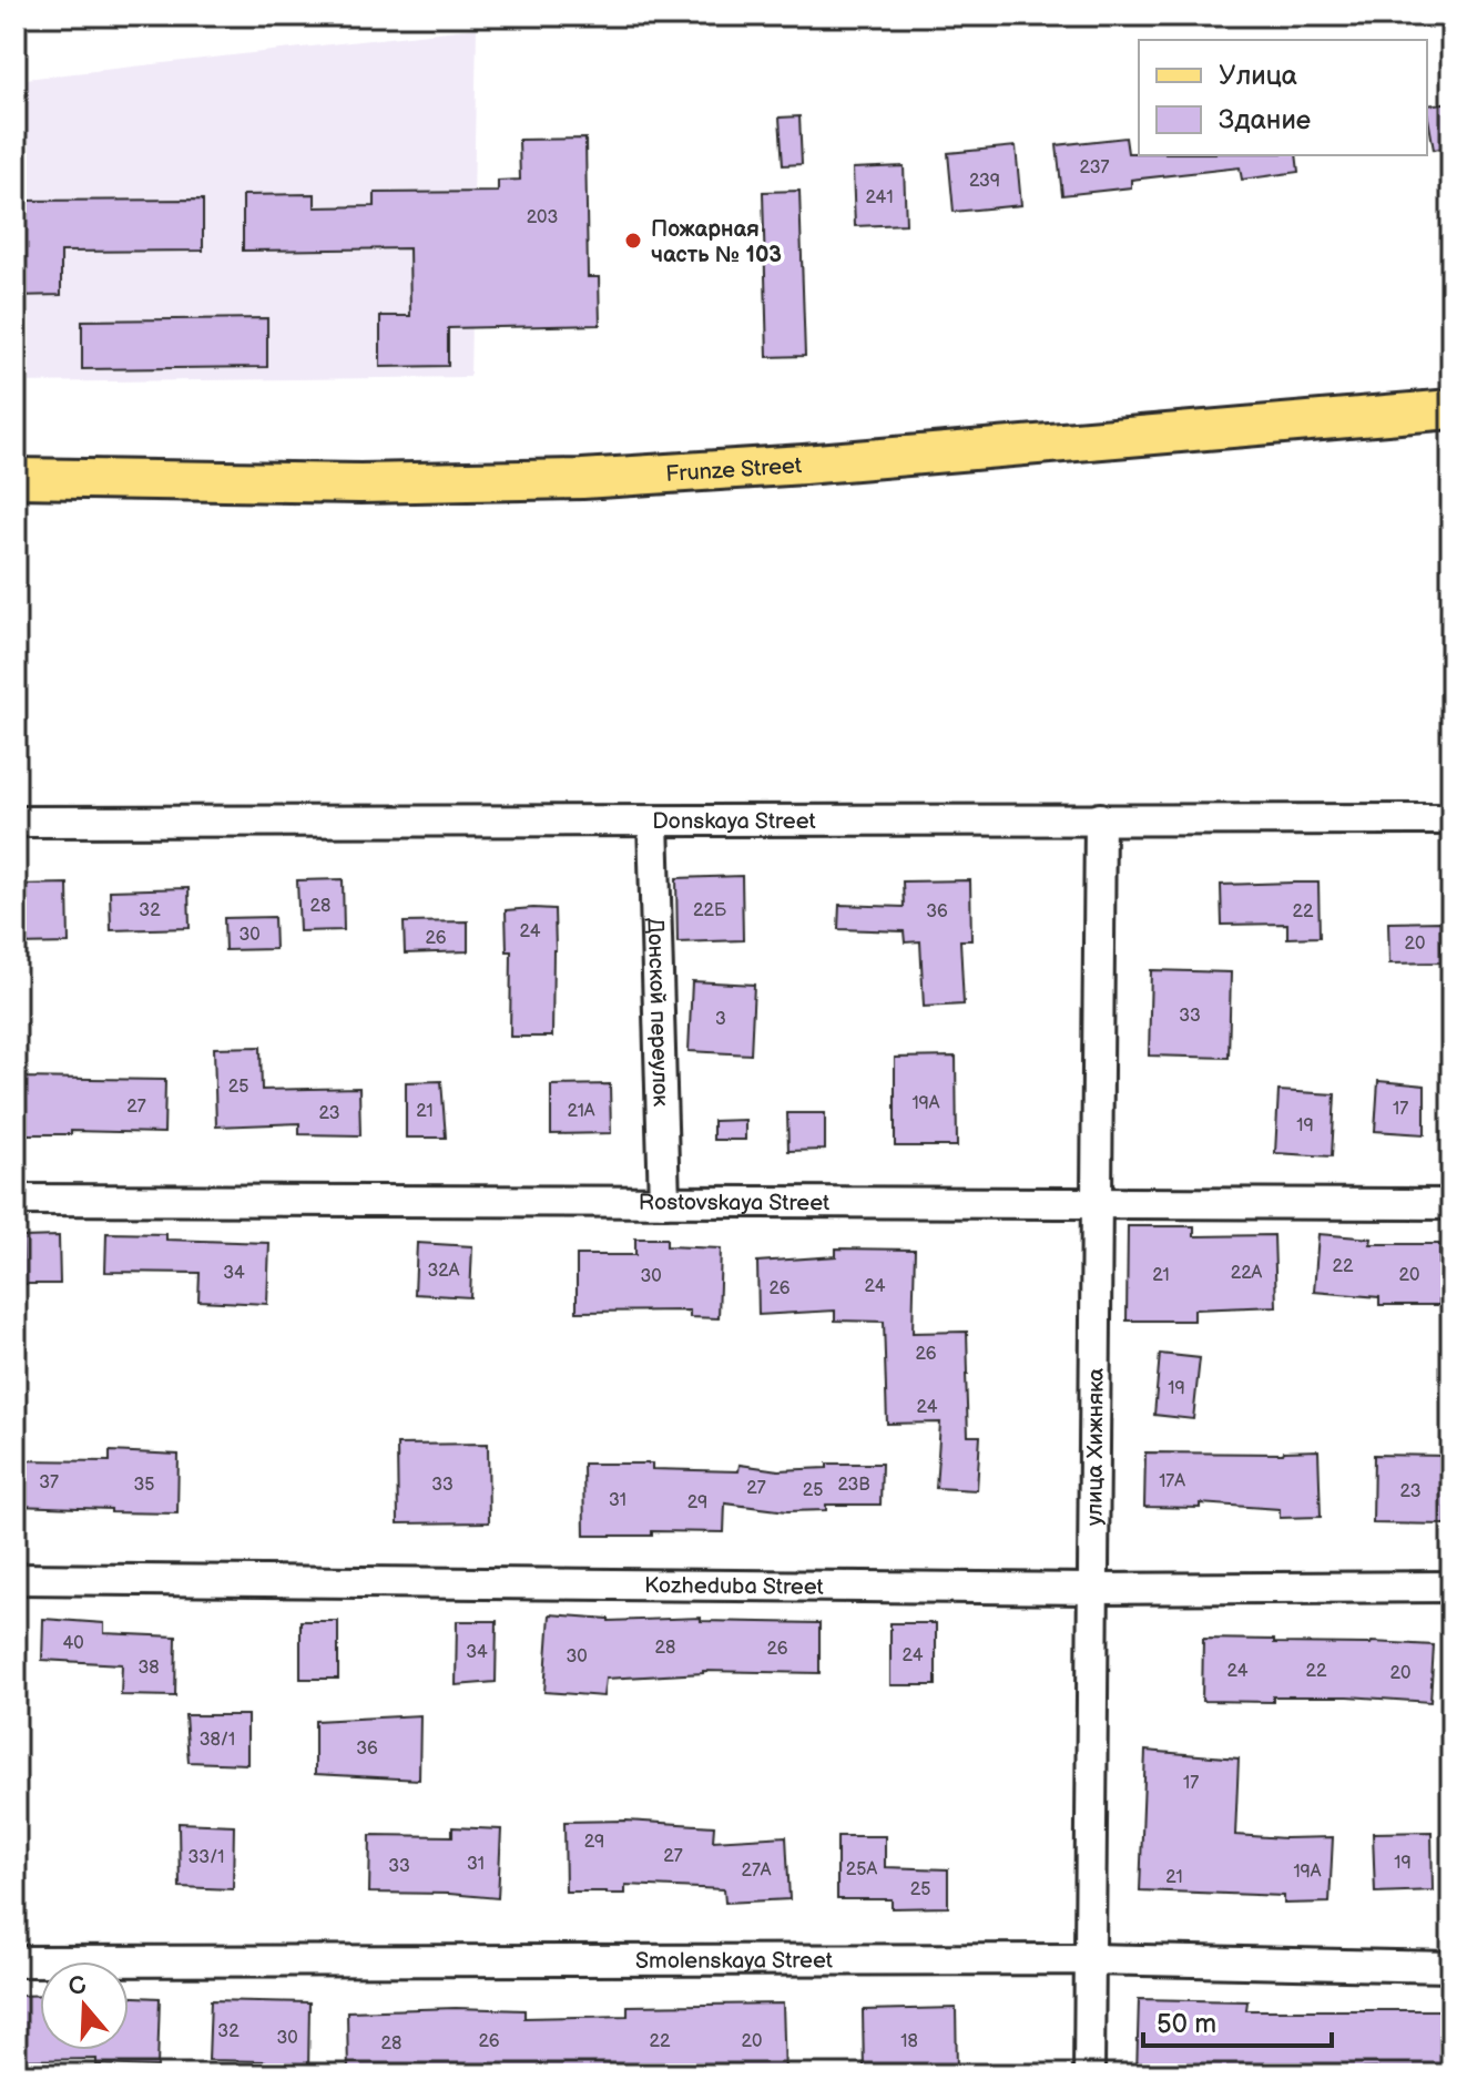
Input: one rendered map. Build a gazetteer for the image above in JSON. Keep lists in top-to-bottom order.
{
  "streets": {
    "main road": ["Frunze Street"],
    "street": [
      "Donskaya Street",
      "Донской переулок",
      "Rostovskaya Street",
      "улица Хижняка",
      "Kozheduba Street",
      "Smolenskaya Street"
    ]
  },
  "crossings": [
    ["Donskaya Street", "Донской переулок"],
    ["Donskaya Street", "улица Хижняка"],
    ["Донской переулок", "Rostovskaya Street"],
    ["Rostovskaya Street", "улица Хижняка"],
    ["улица Хижняка", "Kozheduba Street"],
    ["улица Хижняка", "Smolenskaya Street"]
  ],
  "places": ["Пожарная часть № 103"],
  "house_numbers": [
    "237",
    "239",
    "241",
    "203",
    "28",
    "32",
    "22Б",
    "36",
    "22",
    "24",
    "30",
    "26",
    "20",
    "33",
    "3",
    "25",
    "19А",
    "27",
    "17",
    "21",
    "21А",
    "23",
    "19",
    "22",
    "32А",
    "34",
    "22А",
    "21",
    "20",
    "30",
    "24",
    "26",
    "26",
    "19",
    "24",
    "17А",
    "37",
    "35",
    "33",
    "23В",
    "27",
    "25",
    "23",
    "31",
    "29",
    "40",
    "28",
    "26",
    "34",
    "24",
    "30",
    "38",
    "24",
    "22",
    "20",
    "38/1",
    "36",
    "17",
    "29",
    "27",
    "33/1",
    "19",
    "31",
    "33",
    "25А",
    "27А",
    "19А",
    "21",
    "25",
    "32",
    "30",
    "26",
    "22",
    "20",
    "18",
    "28"
  ],
  "legend": ["Улица", "Здание"],
  "scale_bar": "50 m",
  "north": "top"
}
